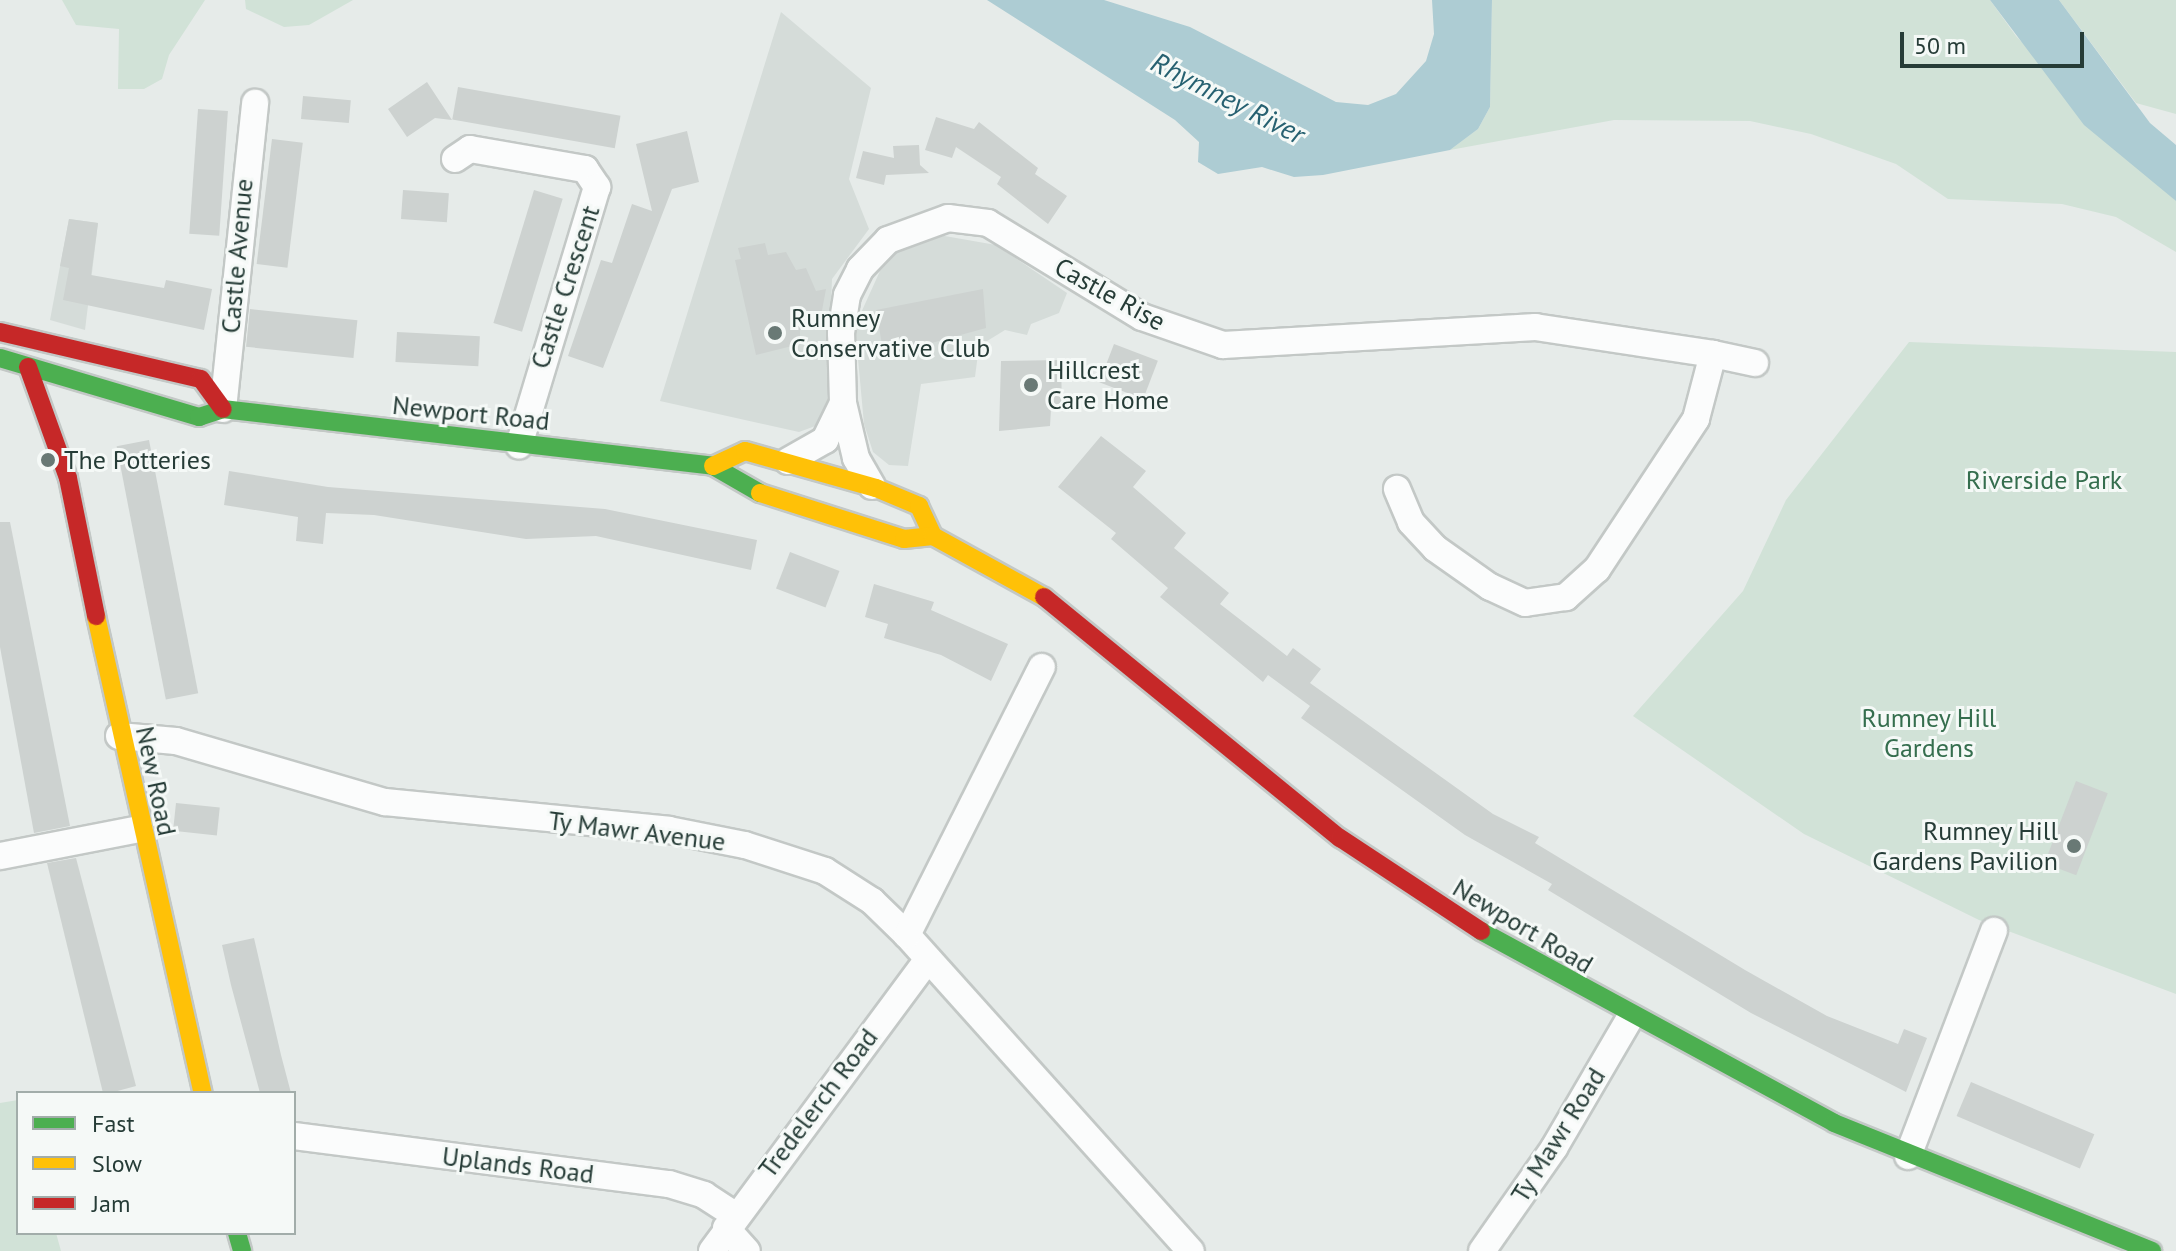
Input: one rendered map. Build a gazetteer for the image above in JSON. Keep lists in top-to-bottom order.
{
  "streets": {
    "main road": ["Newport Road", "New Road"],
    "street": [
      "Castle Avenue",
      "Castle Crescent",
      "Castle Rise",
      "Ty Mawr Avenue",
      "Tredelerch Road",
      "Ty Mawr Road",
      "Uplands Road"
    ]
  },
  "crossings": [
    ["Castle Avenue", "Newport Road"],
    ["Castle Crescent", "Newport Road"],
    ["Castle Rise", "Newport Road"],
    ["Newport Road", "New Road"],
    ["Newport Road", "Ty Mawr Road"],
    ["New Road", "Ty Mawr Avenue"],
    ["Ty Mawr Avenue", "Tredelerch Road"],
    ["Tredelerch Road", "Uplands Road"]
  ],
  "water": ["Rhymney River"],
  "parks": ["Riverside Park", "Rumney Hill Gardens"],
  "places": [
    "Rumney Conservative Club",
    "Hillcrest Care Home",
    "The Potteries",
    "Rumney Hill Gardens Pavilion"
  ],
  "legend": ["Fast", "Slow", "Jam"],
  "scale_bar": "50 m"
}
